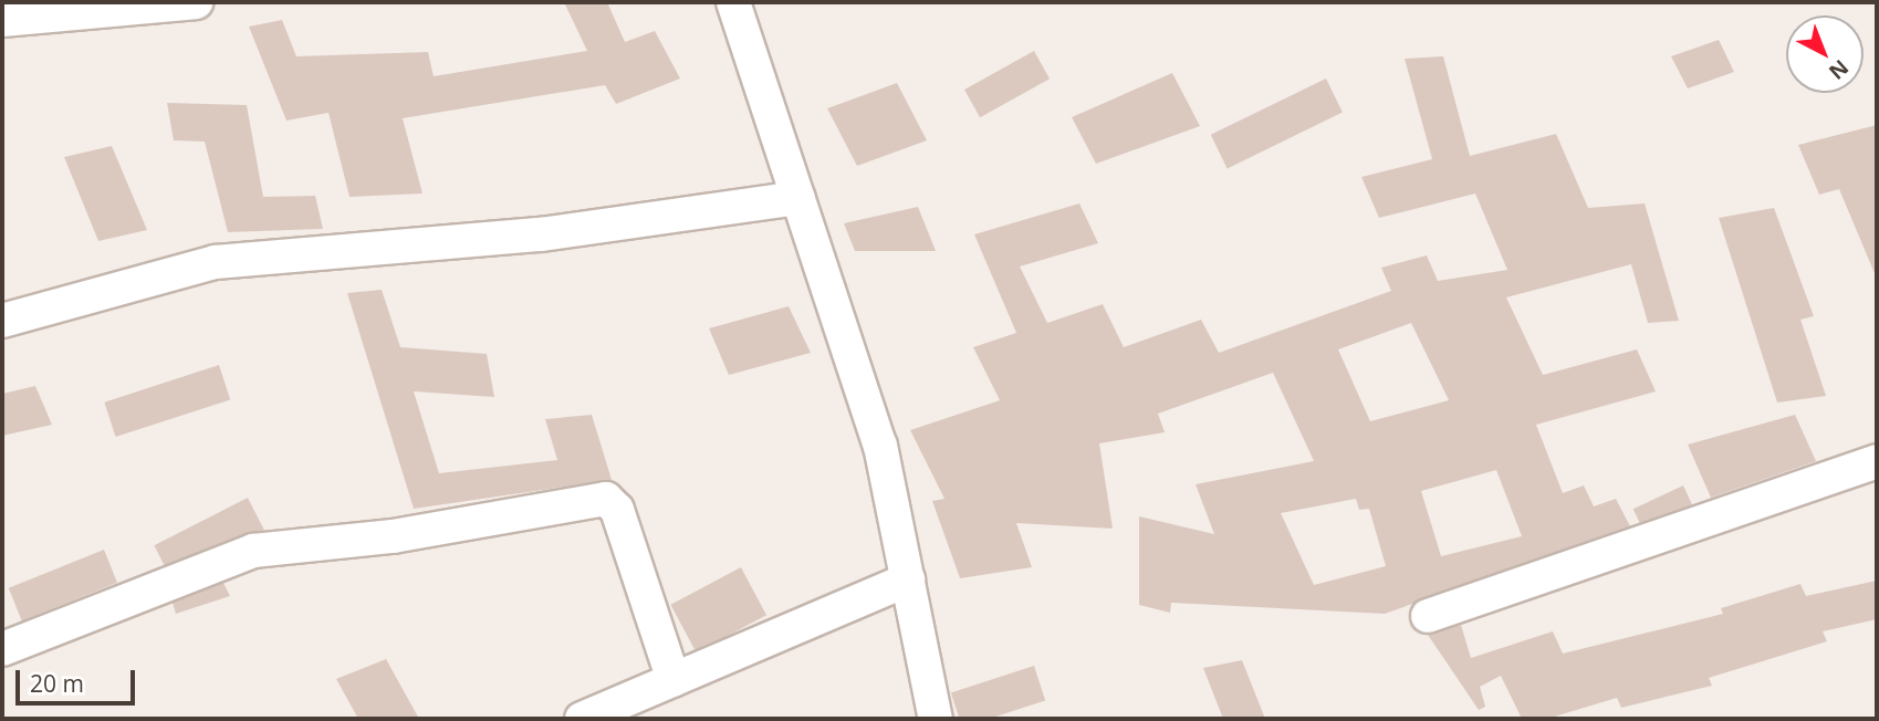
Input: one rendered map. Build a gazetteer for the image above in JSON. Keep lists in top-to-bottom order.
{
  "scale_bar": "20 m",
  "north": "bottom right"
}
